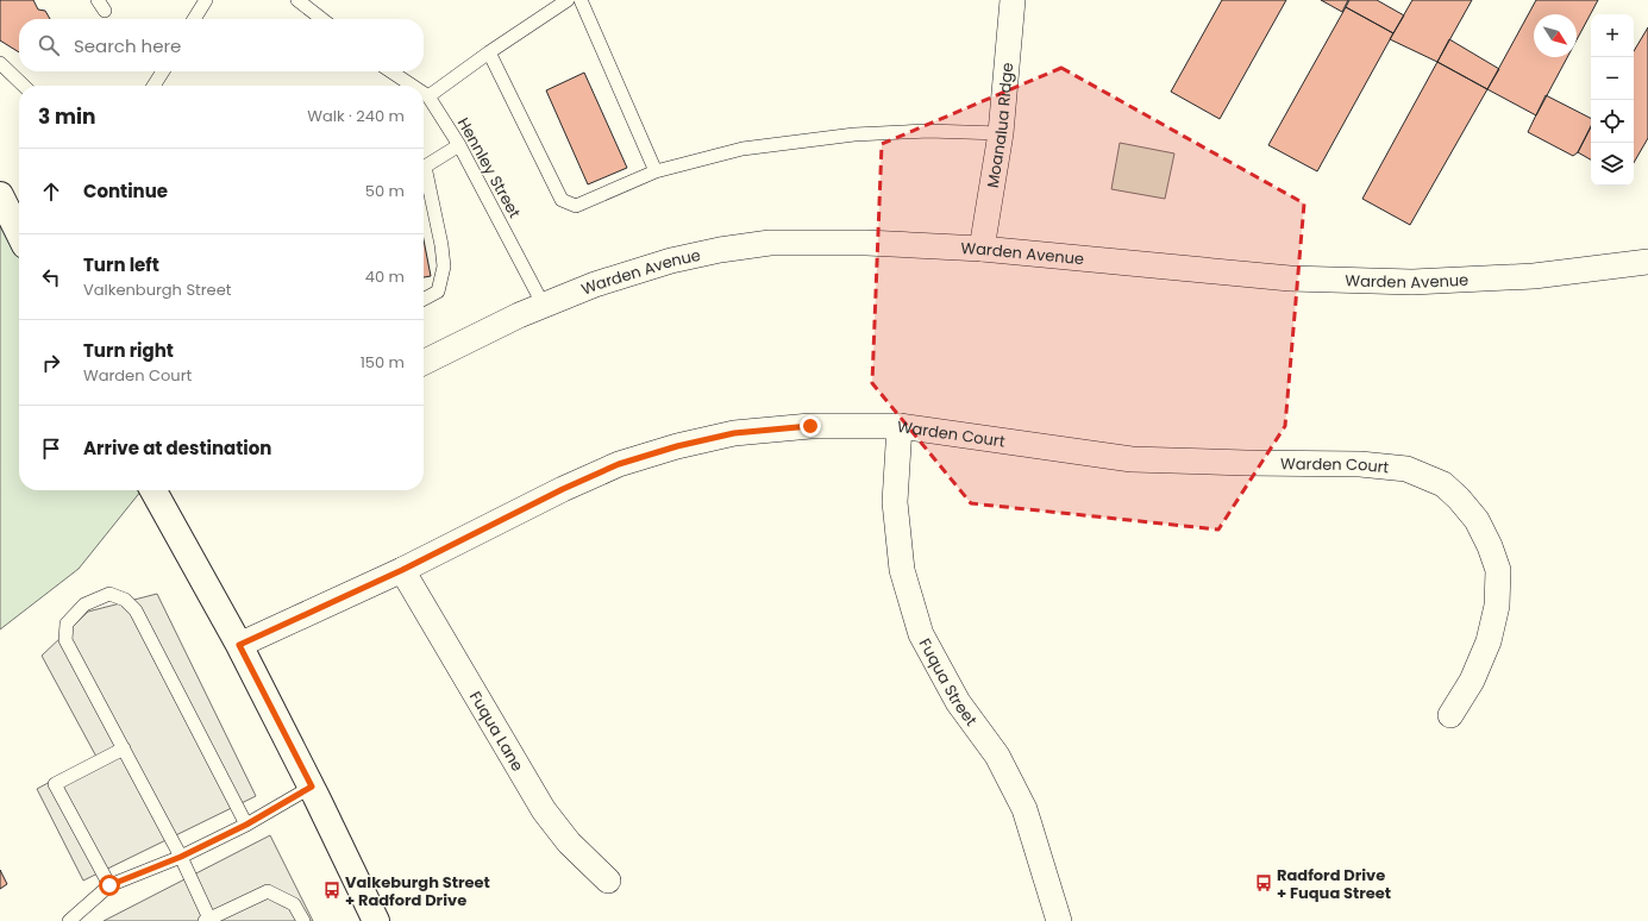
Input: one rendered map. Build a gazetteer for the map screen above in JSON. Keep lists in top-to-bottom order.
{
  "streets": {
    "street": [
      "Moanalua Ridge",
      "Warden Avenue",
      "Warden Court",
      "Fuqua Street",
      "Fuqua Lane"
    ],
    "lane": ["Hennley Street"]
  },
  "crossings": [
    ["Moanalua Ridge", "Warden Avenue"],
    ["Hennley Street", "Warden Avenue"],
    ["Warden Court", "Fuqua Street"],
    ["Warden Court", "Fuqua Lane"]
  ],
  "places": {
    "bus stop": ["Radford Drive + Fuqua Street", "Valkeburgh Street + Radford Drive"]
  },
  "north": "bottom right",
  "page": {
    "map_buttons": ["+", "−"],
    "search": "Search here",
    "heading": ["3 min", "Walk · 240 m"],
    "list": [
      ["Continue", "50 m"],
      ["Turn left", "Valkenburgh Street", "40 m"],
      ["Turn right", "Warden Court", "150 m"],
      "Arrive at destination"
    ]
  }
}
